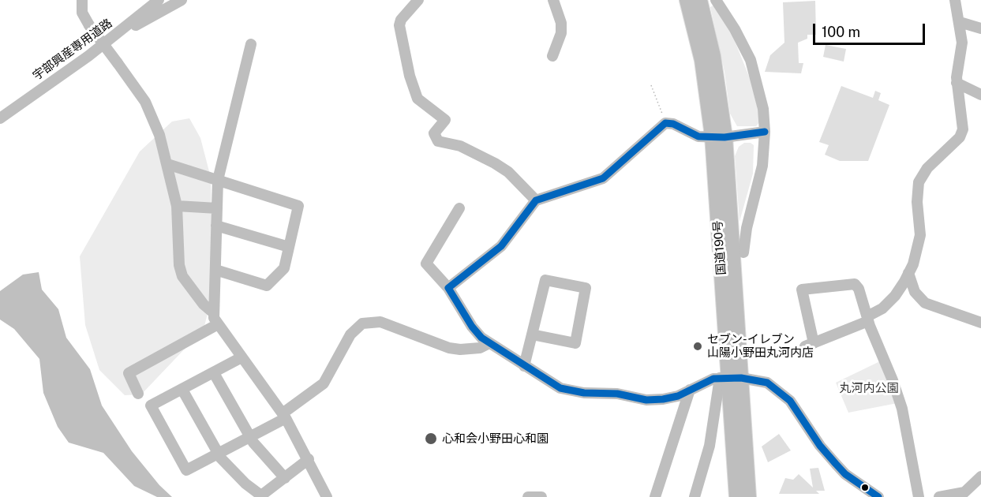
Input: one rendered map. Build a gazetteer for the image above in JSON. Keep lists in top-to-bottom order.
{
  "streets": {
    "highway": ["国道190号"],
    "street": ["宇部興産専用道路"]
  },
  "parks": ["丸河内公園"],
  "places": ["セブン-イレブン 山陽小野田丸河内店", "心和会小野田心和園"],
  "scale_bar": "100 m"
}
